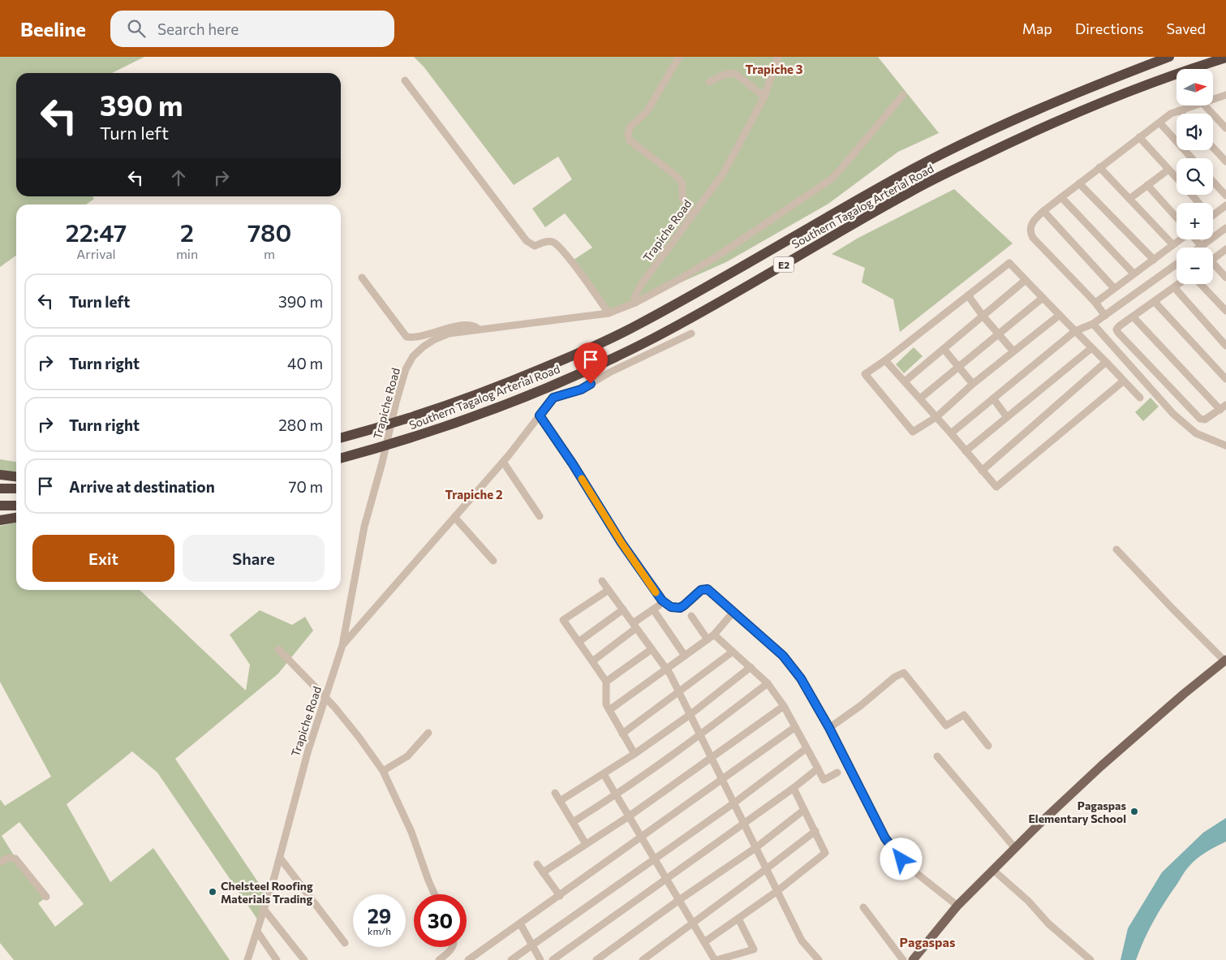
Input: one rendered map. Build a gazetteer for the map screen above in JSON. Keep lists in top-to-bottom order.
{
  "streets": {
    "highway": ["Southern Tagalog Arterial Road", "E2"],
    "street": ["Trapiche Road"]
  },
  "districts": ["Trapiche 3", "Trapiche 2", "Pagaspas"],
  "places": ["Pagaspas Elementary School", "Chelsteel Roofing Materials Trading"],
  "north": "right",
  "page": {
    "header": "Beeline",
    "search": "Search here",
    "nav": ["Map", "Directions", "Saved"],
    "map_buttons": ["+", "−"],
    "turn": ["390 m", "Turn left"],
    "eta": [
      "22:47",
      "Arrival",
      "2",
      "min",
      "780",
      "m"
    ],
    "list": [
      {
        "name": "Turn left",
        "value": "390 m"
      },
      {
        "name": "Turn right",
        "value": "40 m"
      },
      {
        "name": "Turn right",
        "value": "280 m"
      },
      {
        "name": "Arrive at destination",
        "value": "70 m"
      }
    ],
    "buttons": ["Exit", "Share"],
    "speed": "29 km/h",
    "limit": "30"
  }
}
